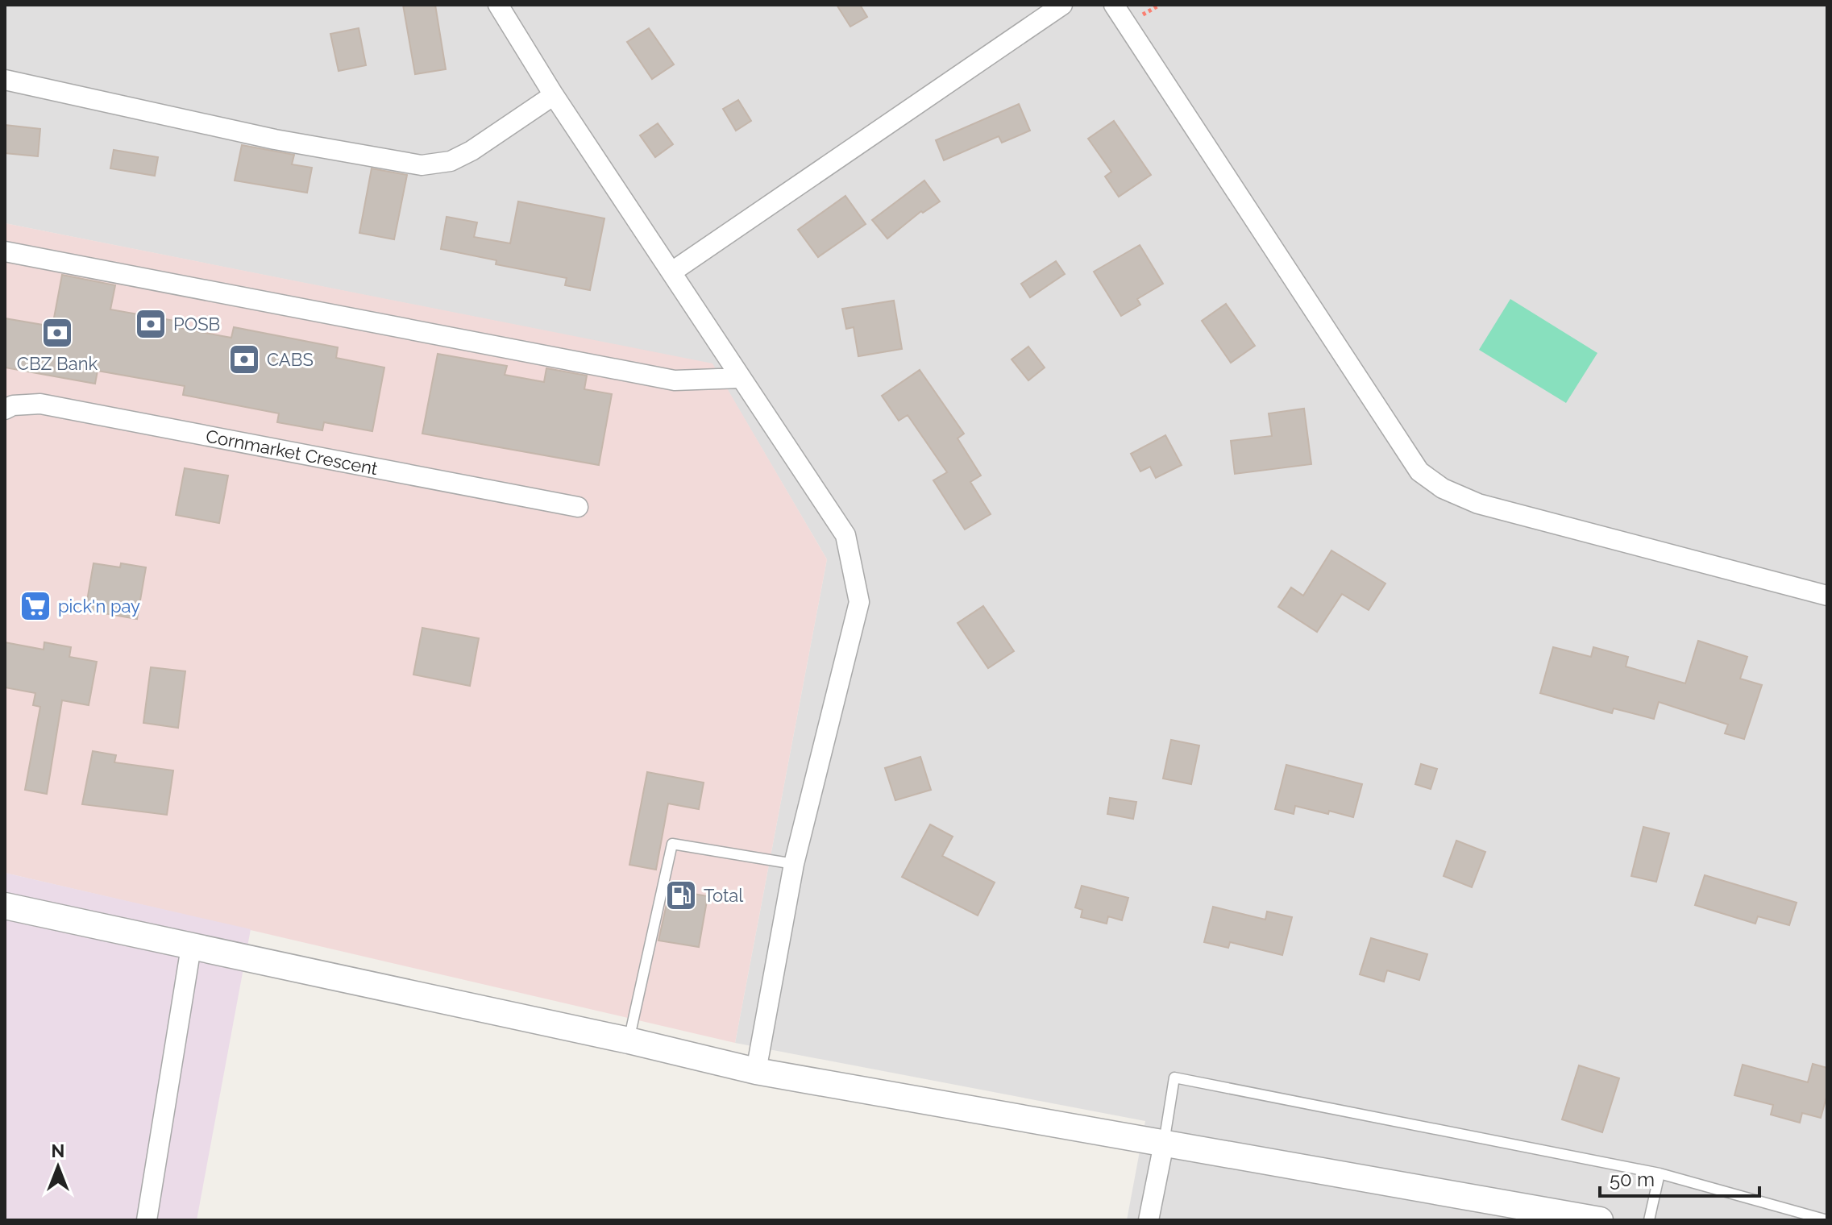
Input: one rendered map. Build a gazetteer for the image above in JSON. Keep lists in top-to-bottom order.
{
  "streets": {
    "street": ["Cornmarket Crescent"]
  },
  "places": {
    "bank": ["POSB", "CBZ Bank", "CABS"],
    "supermarket": ["pick'n pay"],
    "fuel station": ["Total"]
  },
  "scale_bar": "50 m",
  "north": "top"
}
